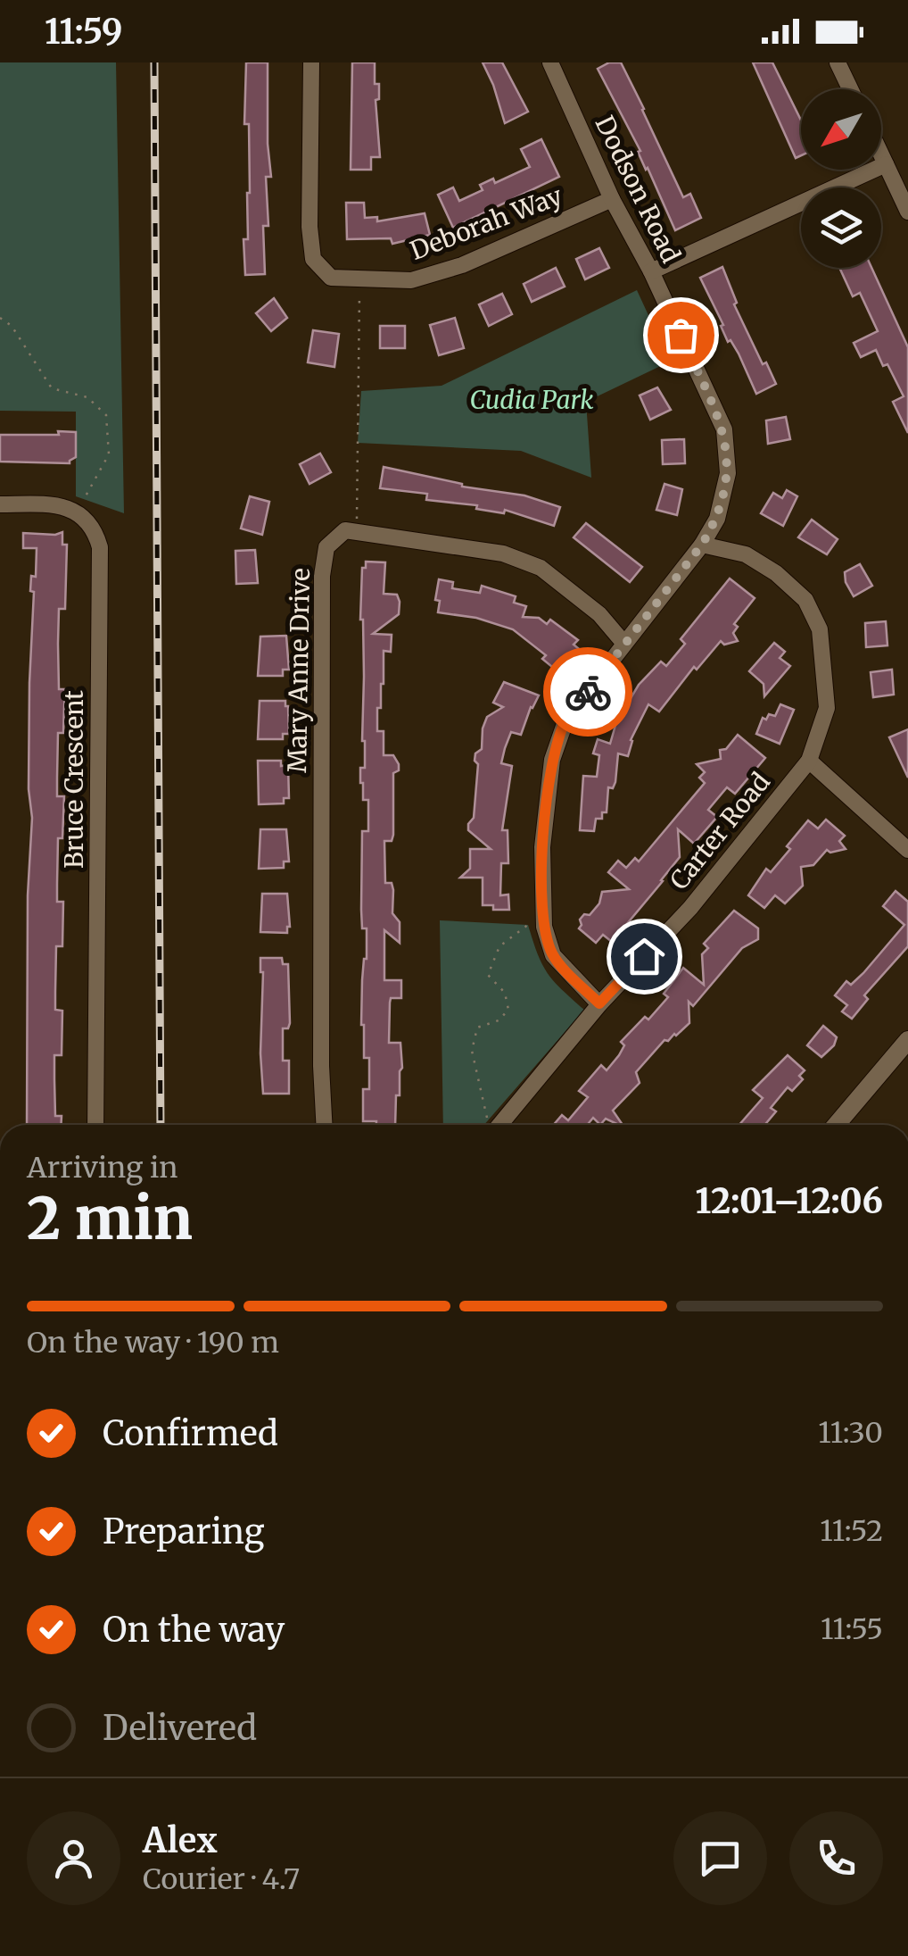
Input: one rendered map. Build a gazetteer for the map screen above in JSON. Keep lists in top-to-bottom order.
{
  "streets": {
    "street": [
      "Dodson Road",
      "Deborah Way",
      "Mary Anne Drive",
      "Bruce Crescent",
      "Carter Road"
    ]
  },
  "crossings": [
    ["Dodson Road", "Deborah Way"],
    ["Dodson Road", "Carter Road"]
  ],
  "parks": ["Cudia Park"],
  "north": "bottom left",
  "page": {
    "status": "11:59",
    "heading": ["2 min", "Arriving in", "12:01–12:06"],
    "panel": ["Alex", "Courier · 4.7"],
    "bar": "On the way · 190 m",
    "list": [
      ["Confirmed", "11:30"],
      ["Preparing", "11:52"],
      ["On the way", "11:55"],
      "Delivered"
    ]
  }
}
